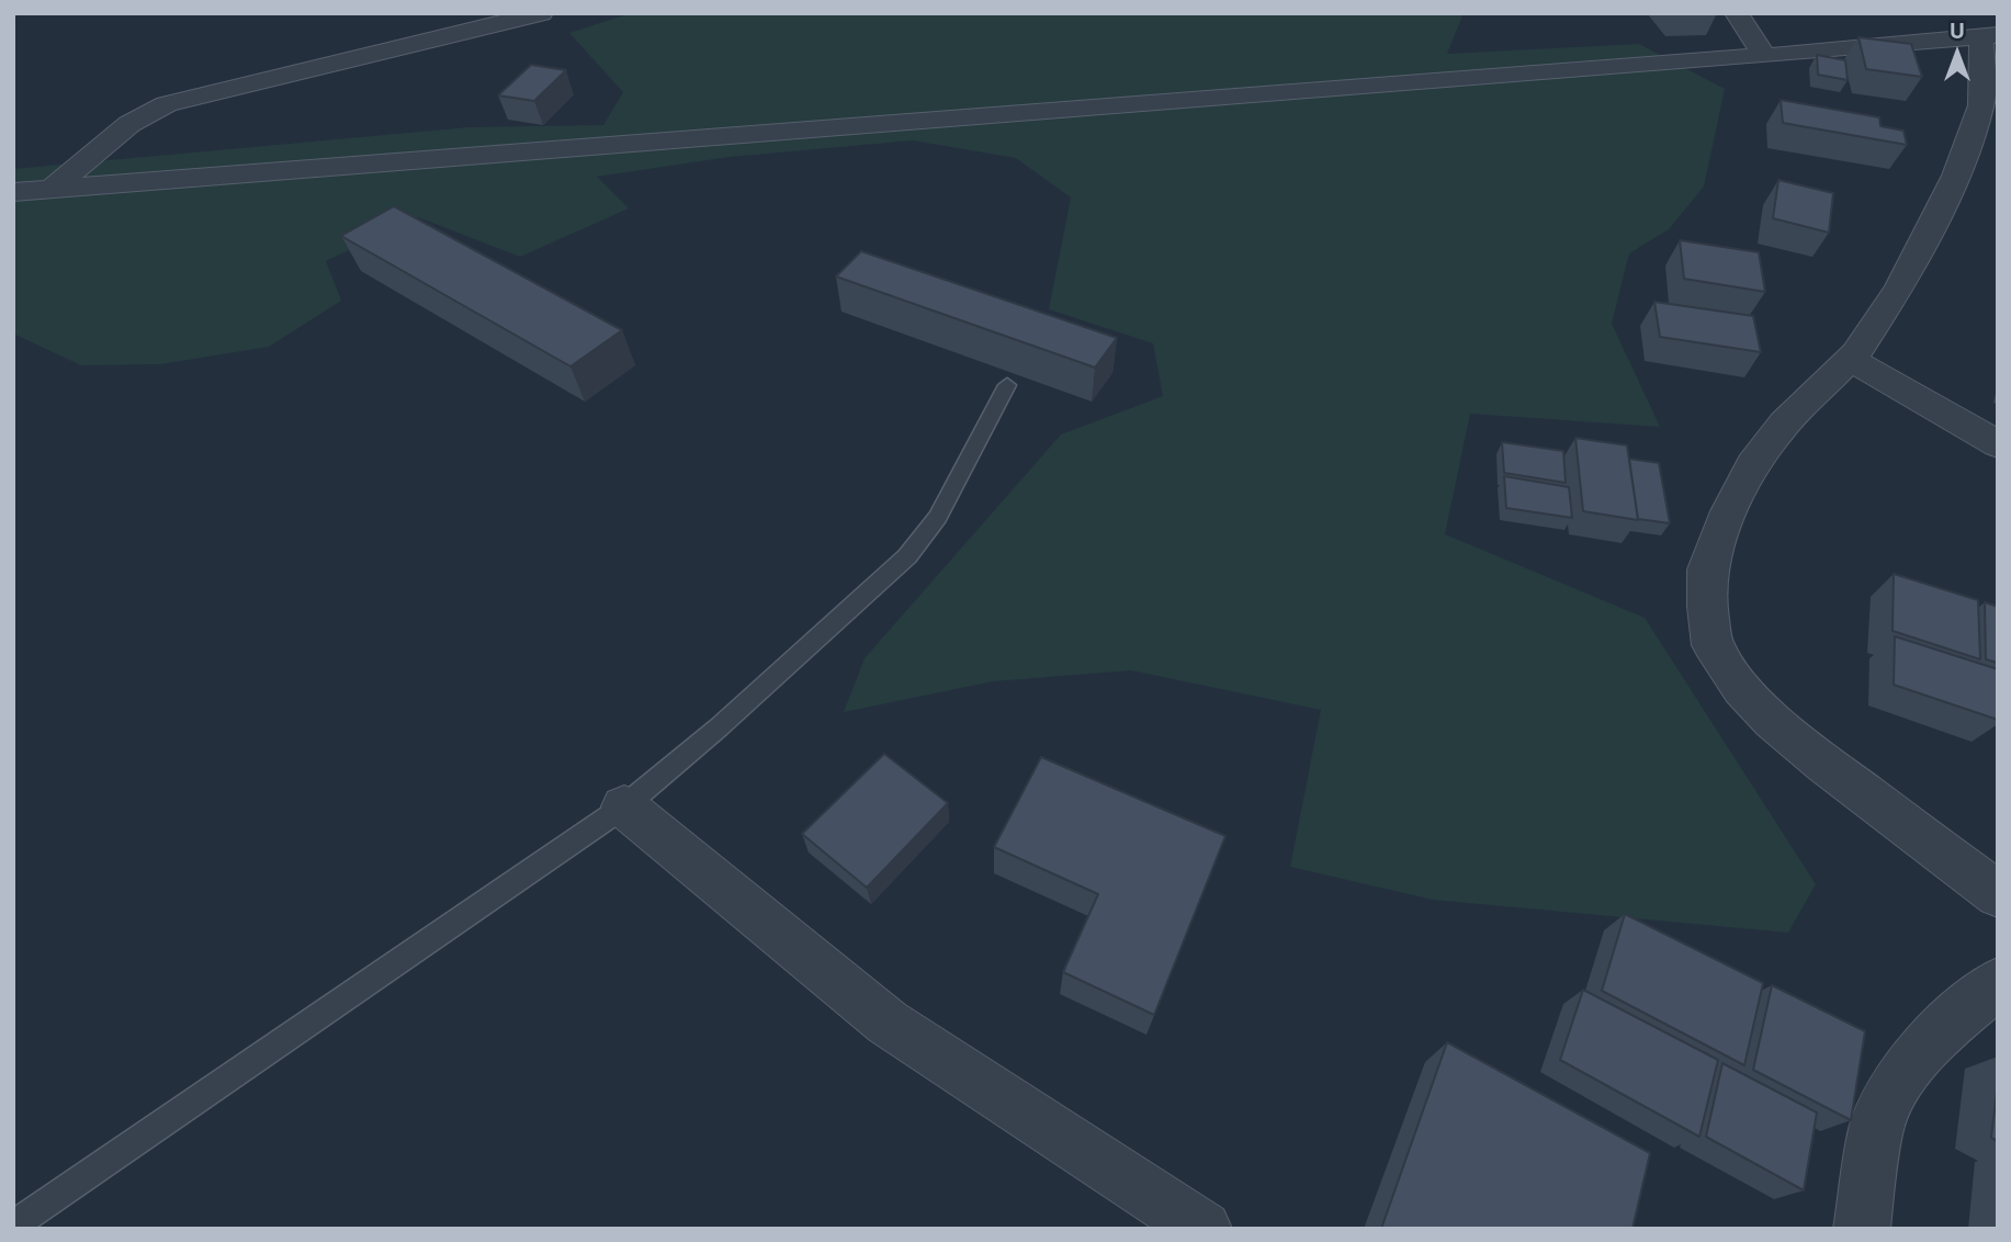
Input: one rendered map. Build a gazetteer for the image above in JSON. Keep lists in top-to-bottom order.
{
  "north": "top"
}
